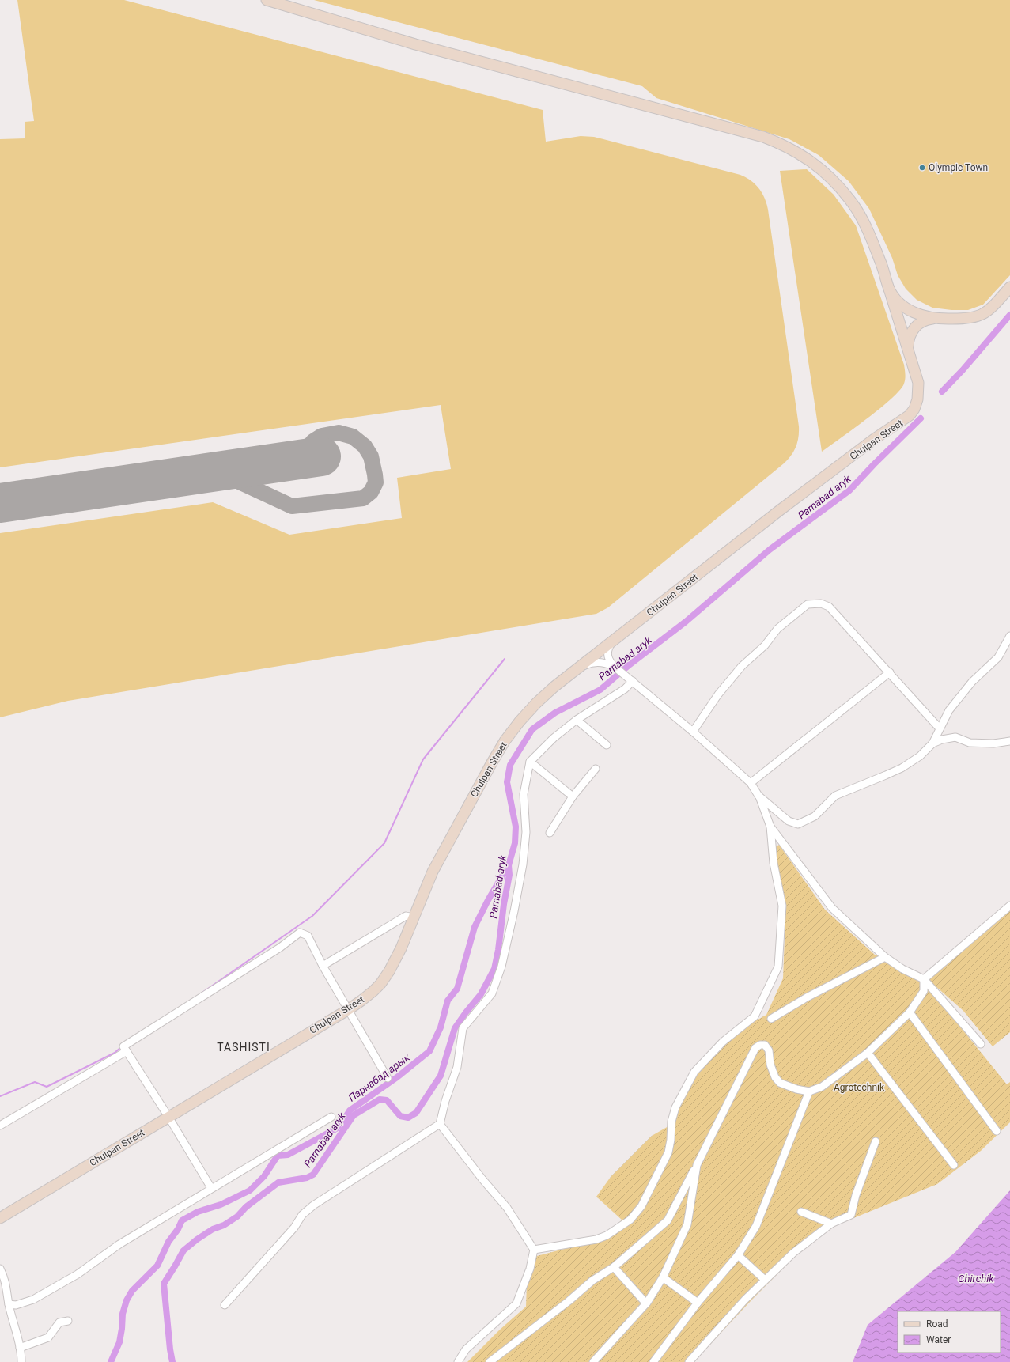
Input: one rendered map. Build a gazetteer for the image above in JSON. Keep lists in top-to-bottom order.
{
  "streets": {
    "main road": ["Chulpan Street"]
  },
  "districts": ["TASHISTI"],
  "water": ["Parnabad aryk", "Парнабад арык", "Chirchik"],
  "parks": ["Agrotechnik"],
  "places": ["Olympic Town"],
  "legend": ["Road", "Water"]
}
